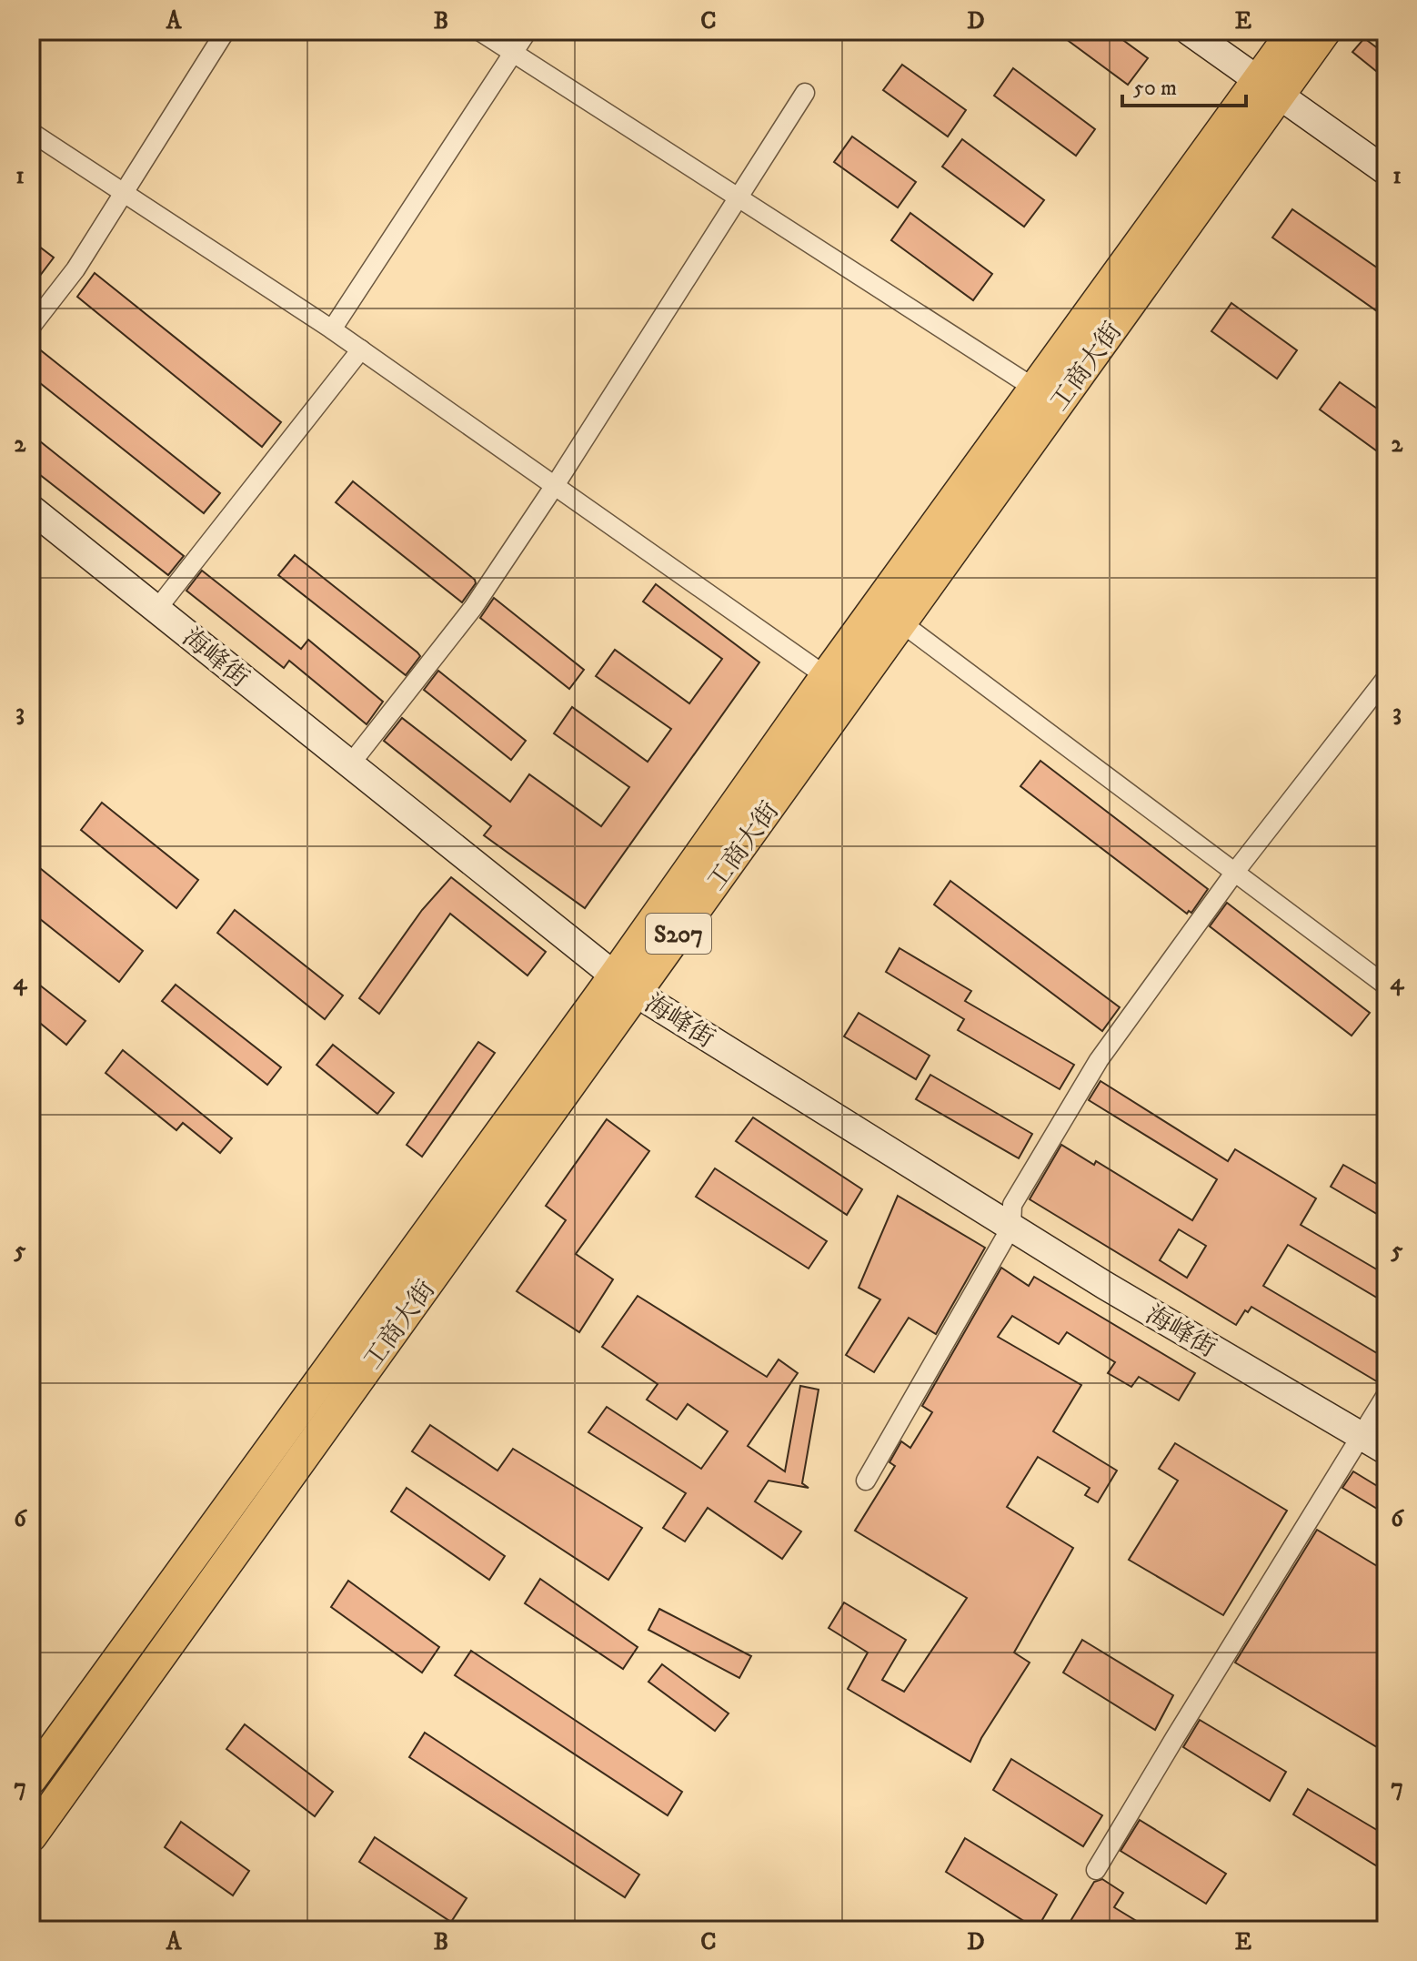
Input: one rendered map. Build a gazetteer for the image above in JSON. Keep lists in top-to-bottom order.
{
  "streets": {
    "main road": ["工商大街", "S207"],
    "street": ["海峰街"]
  },
  "crossings": [
    ["工商大街", "海峰街"]
  ],
  "scale_bar": "50 m",
  "grid": {
    "columns": [
      "A",
      "B",
      "C",
      "D",
      "E"
    ],
    "rows": [
      "1",
      "2",
      "3",
      "4",
      "5",
      "6",
      "7"
    ]
  }
}
